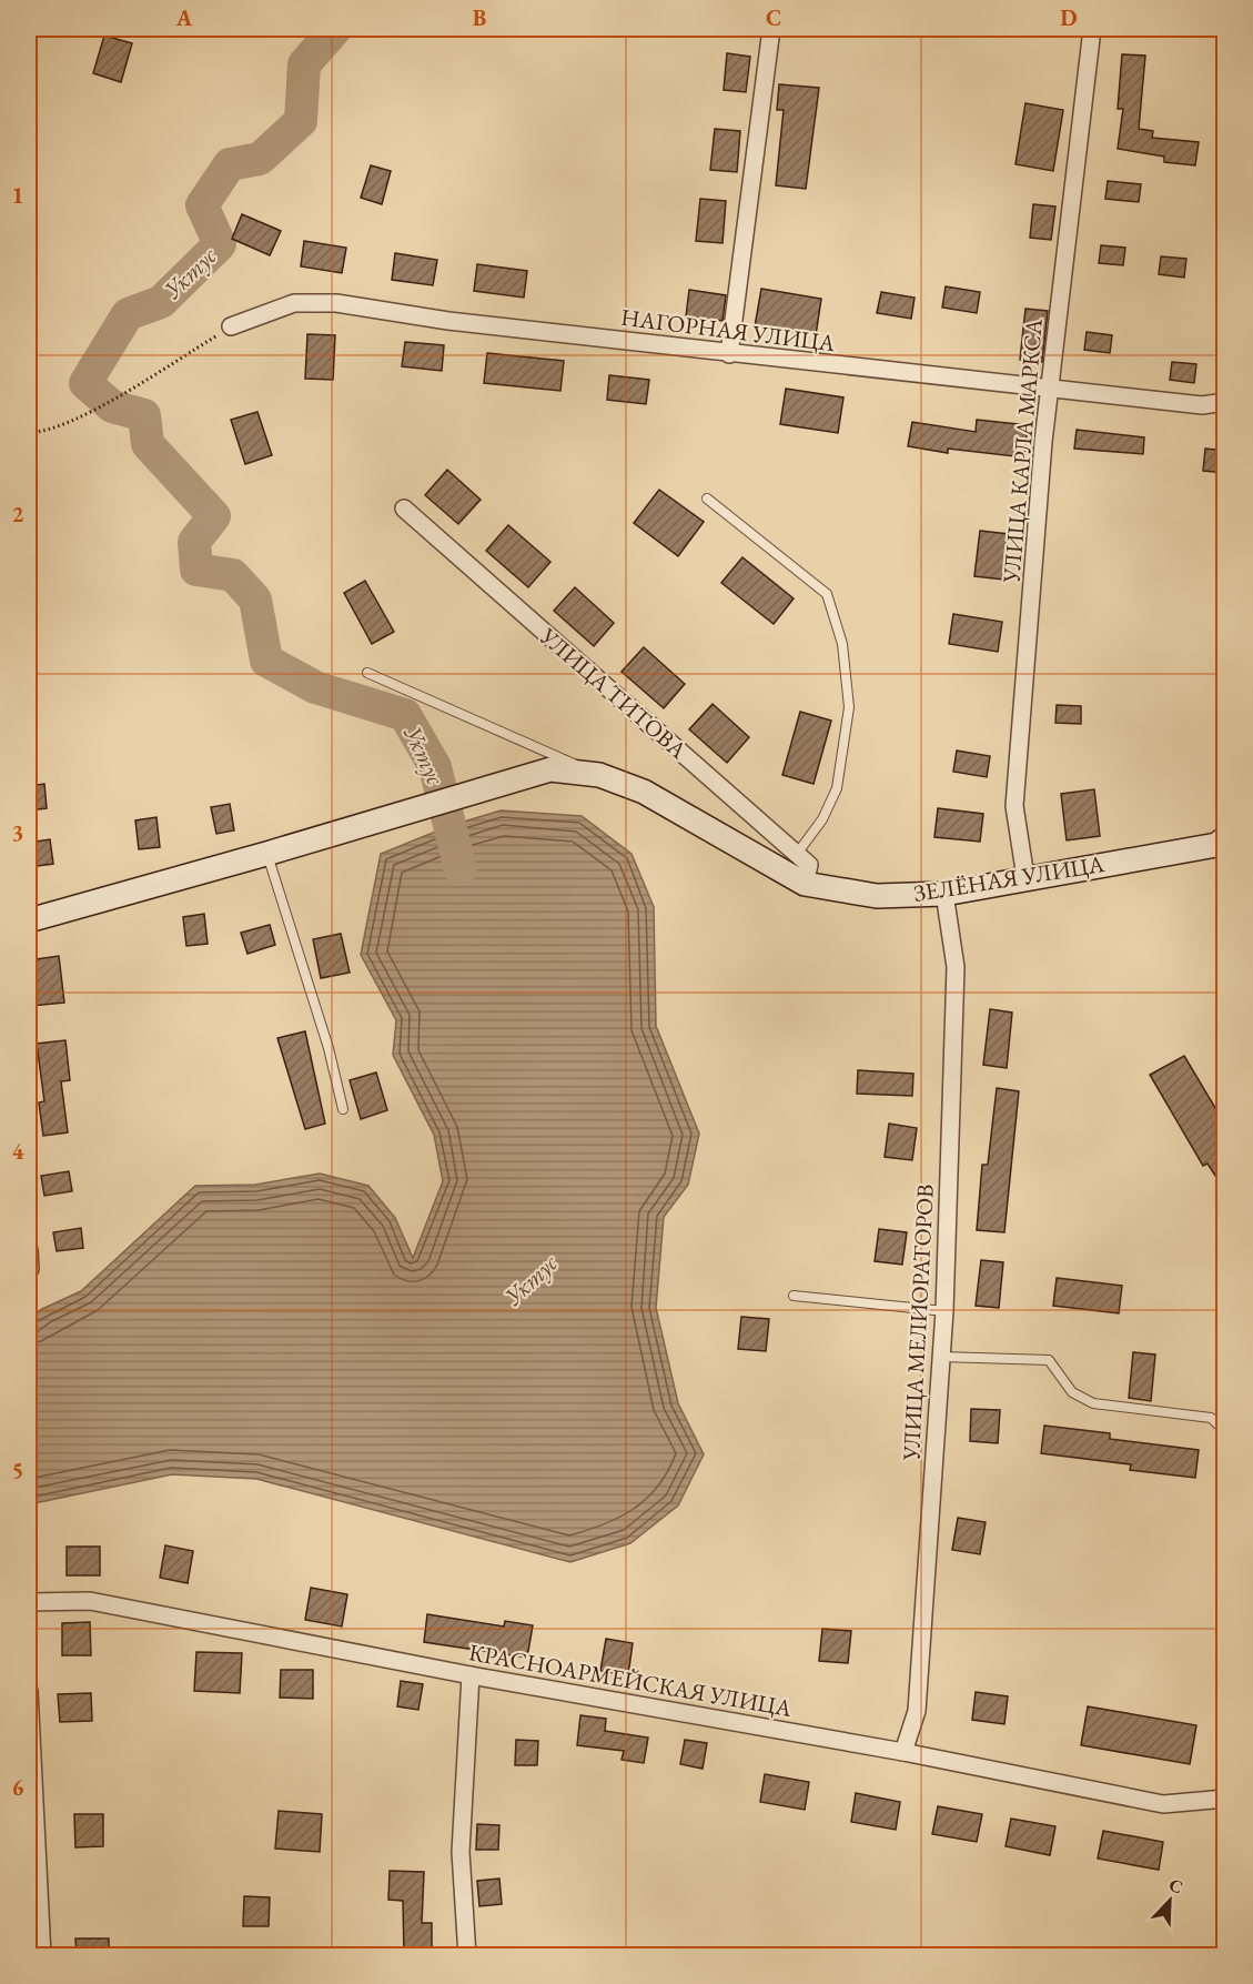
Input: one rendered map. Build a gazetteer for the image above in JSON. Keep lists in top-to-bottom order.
{
  "streets": {
    "street": [
      "НАГОРНАЯ УЛИЦА",
      "УЛИЦА КАРЛА МАРКСА",
      "УЛИЦА ТИТОВА",
      "ЗЕЛЁНАЯ УЛИЦА",
      "УЛИЦА МЕЛИОРАТОРОВ",
      "КРАСНОАРМЕЙСКАЯ УЛИЦА"
    ]
  },
  "crossings": [
    ["НАГОРНАЯ УЛИЦА", "УЛИЦА КАРЛА МАРКСА"],
    ["УЛИЦА КАРЛА МАРКСА", "ЗЕЛЁНАЯ УЛИЦА"],
    ["ЗЕЛЁНАЯ УЛИЦА", "УЛИЦА МЕЛИОРАТОРОВ"],
    ["УЛИЦА МЕЛИОРАТОРОВ", "КРАСНОАРМЕЙСКАЯ УЛИЦА"]
  ],
  "water": ["Уктус"],
  "north": "top right",
  "grid": {
    "columns": [
      "A",
      "B",
      "C",
      "D"
    ],
    "rows": [
      "1",
      "2",
      "3",
      "4",
      "5",
      "6"
    ]
  }
}
